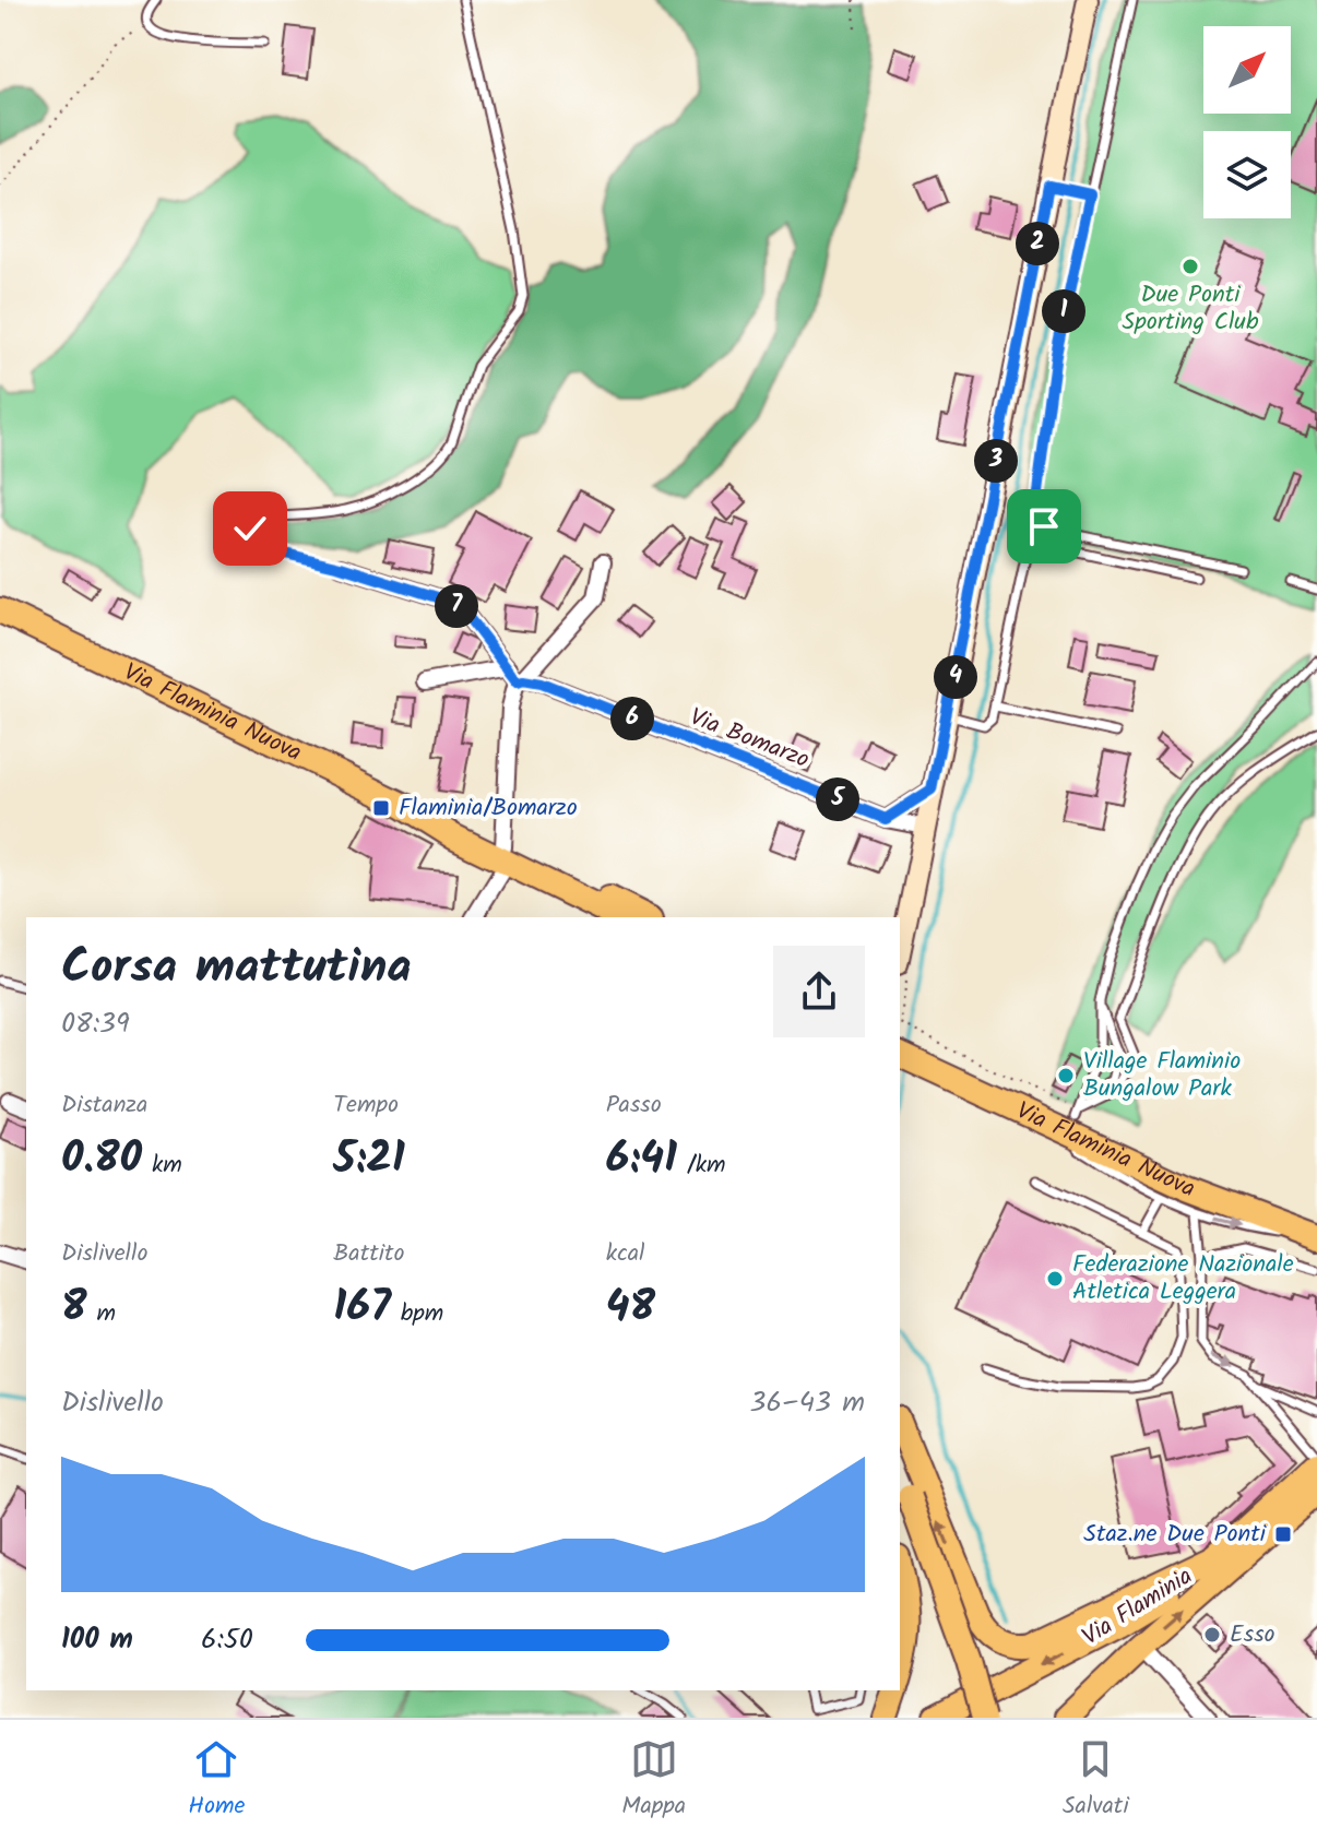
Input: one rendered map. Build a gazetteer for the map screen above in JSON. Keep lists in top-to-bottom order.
{
  "streets": {
    "main road": ["Via Flaminia Nuova", "Via Flaminia"],
    "street": ["Via Bomarzo"]
  },
  "places": {
    "other": [
      "Due Ponti Sporting Club",
      "Village Flaminio Bungalow Park",
      "Federazione Nazionale Atletica Leggera",
      "Esso"
    ],
    "transit": ["Flaminia/Bomarzo", "Staz.ne Due Ponti"]
  },
  "north": "top right",
  "page": {
    "pins": [
      "2",
      "1",
      "3",
      "7",
      "4",
      "6",
      "5"
    ],
    "heading": ["Corsa mattutina", "08:39"],
    "stats": [
      ["Distanza", "0.80 km"],
      ["Tempo", "5:21"],
      ["Passo", "6:41 /km"],
      ["Dislivello", "8 m"],
      ["Battito", "167 bpm"],
      ["kcal", "48"]
    ],
    "chart": ["Dislivello", "36–43 m"],
    "list": [
      {
        "name": "100 m",
        "note": "6:50"
      }
    ],
    "tabs": ["Home", "Mappa", "Salvati"]
  }
}
